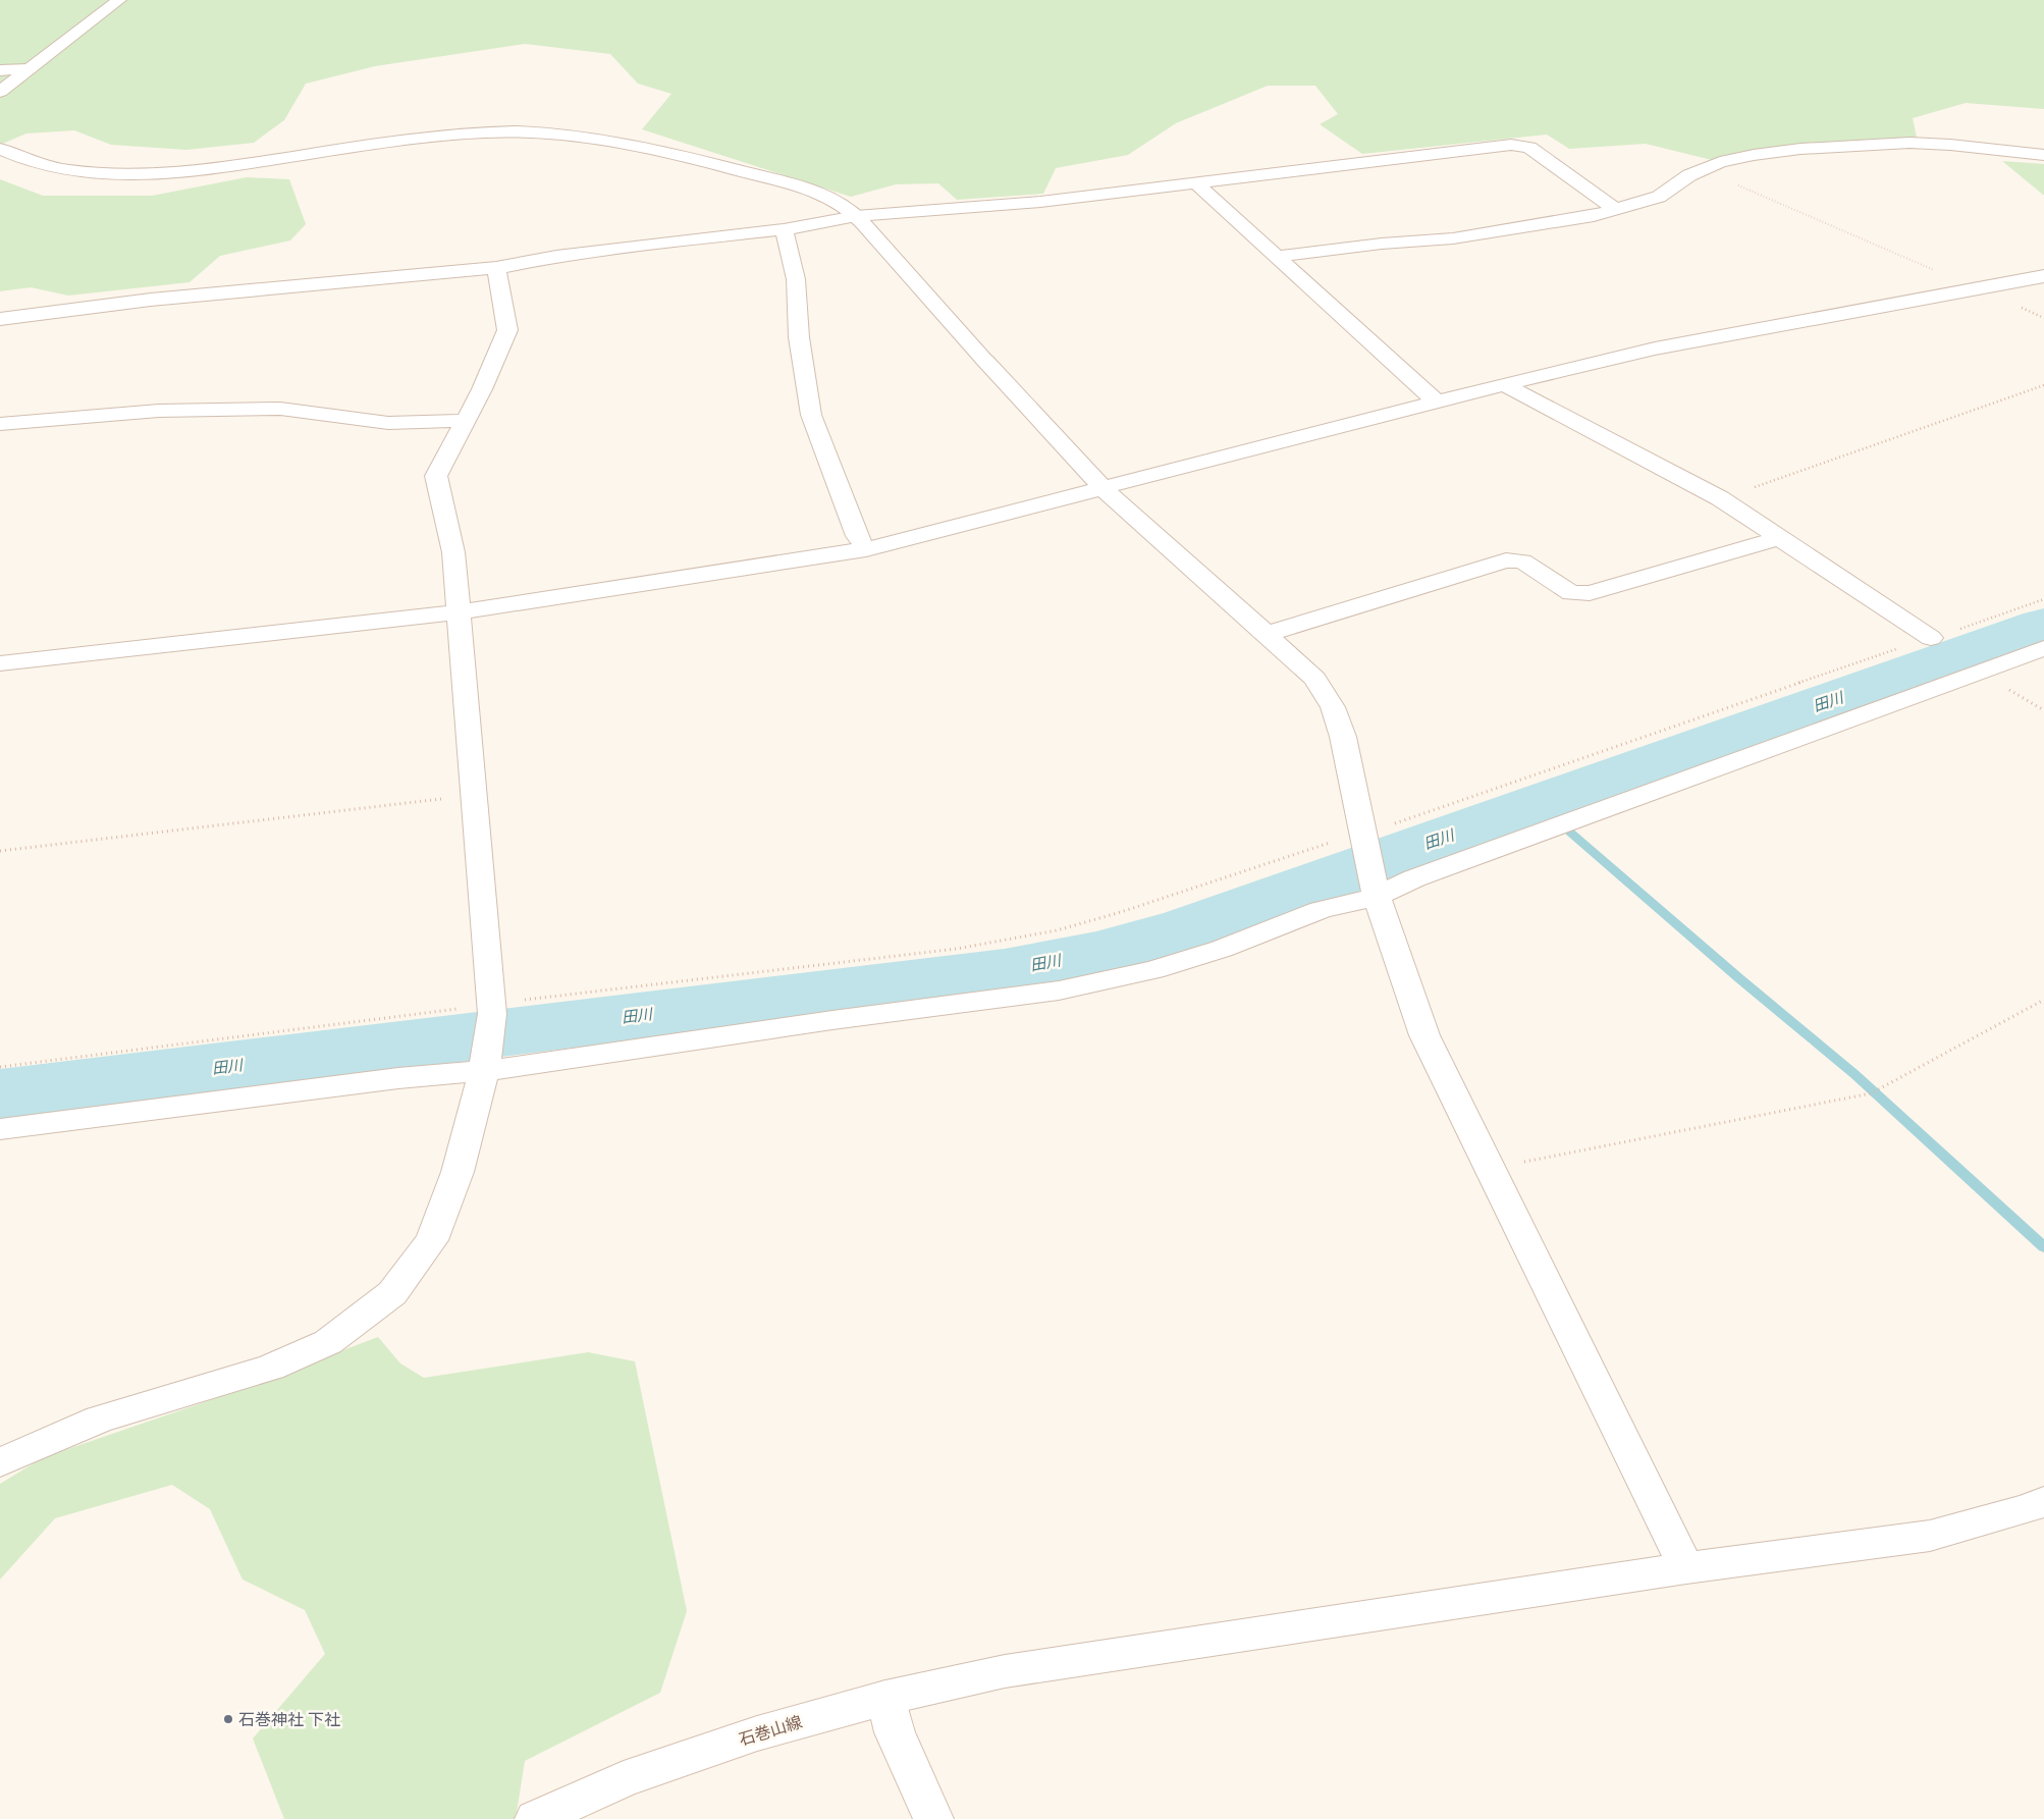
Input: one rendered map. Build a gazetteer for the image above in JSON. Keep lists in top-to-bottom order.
{
  "streets": {
    "street": ["石巻山線"]
  },
  "water": ["田川"],
  "places": ["石巻神社 下社"]
}
